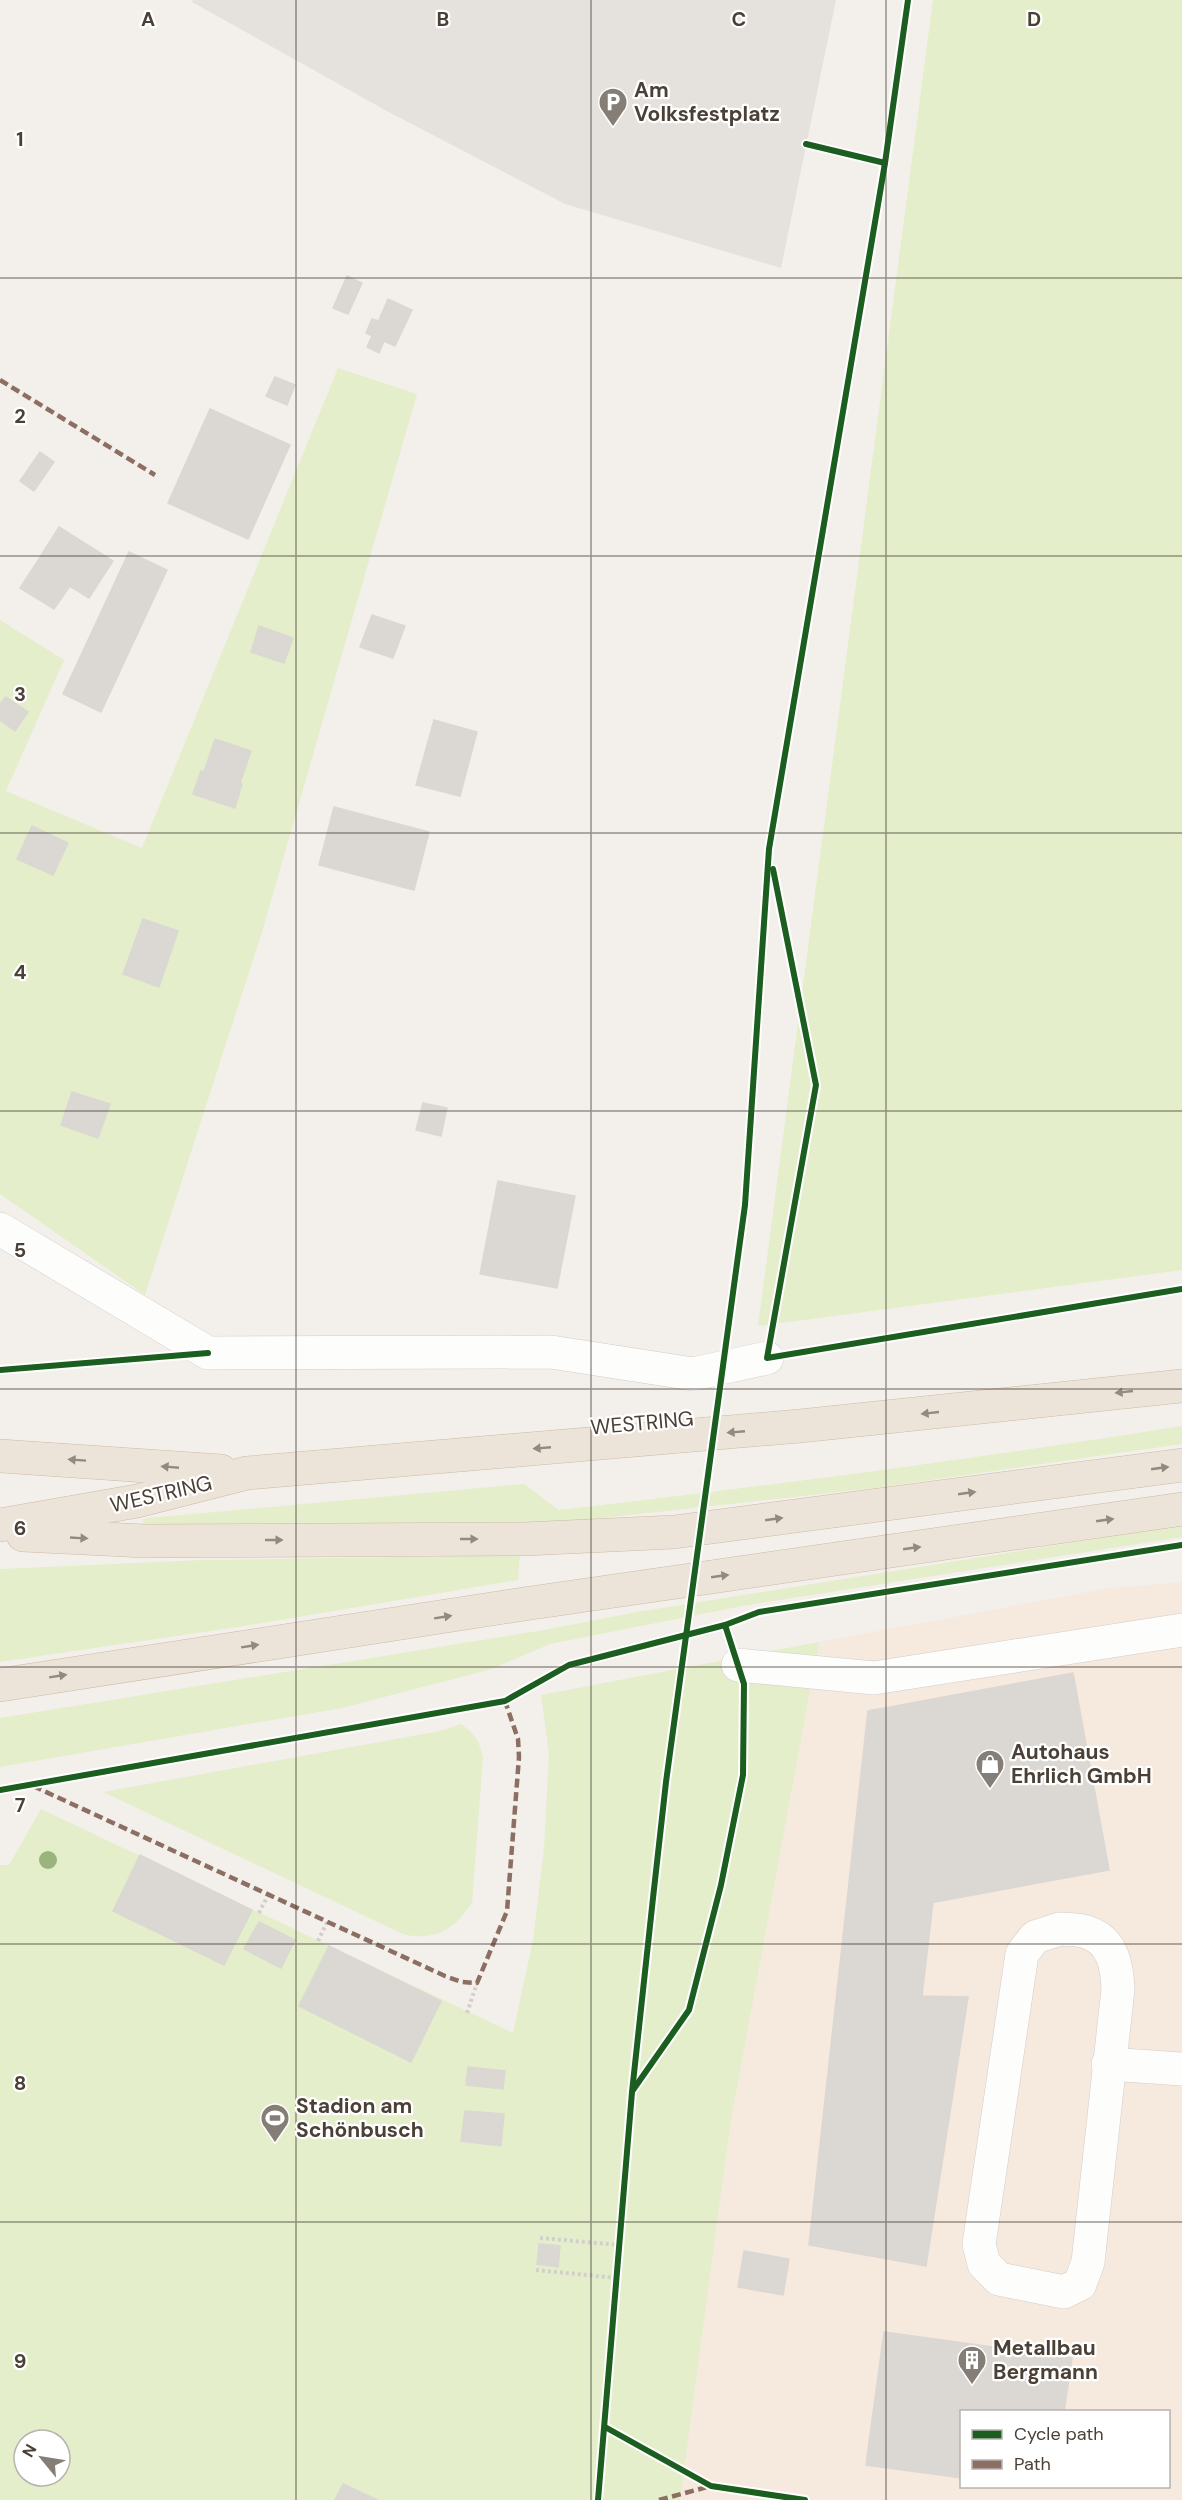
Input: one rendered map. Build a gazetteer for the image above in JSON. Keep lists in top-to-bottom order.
{
  "streets": {
    "highway": ["WESTRING"]
  },
  "places": {
    "parking": ["Am Volksfestplatz"],
    "shop": ["Autohaus Ehrlich GmbH"],
    "sports": ["Stadion am Schönbusch"],
    "building": ["Metallbau Bergmann"]
  },
  "legend": ["Cycle path", "Path"],
  "north": "top left",
  "grid": {
    "columns": [
      "A",
      "B",
      "C",
      "D"
    ],
    "rows": [
      "1",
      "2",
      "3",
      "4",
      "5",
      "6",
      "7",
      "8",
      "9"
    ]
  }
}
